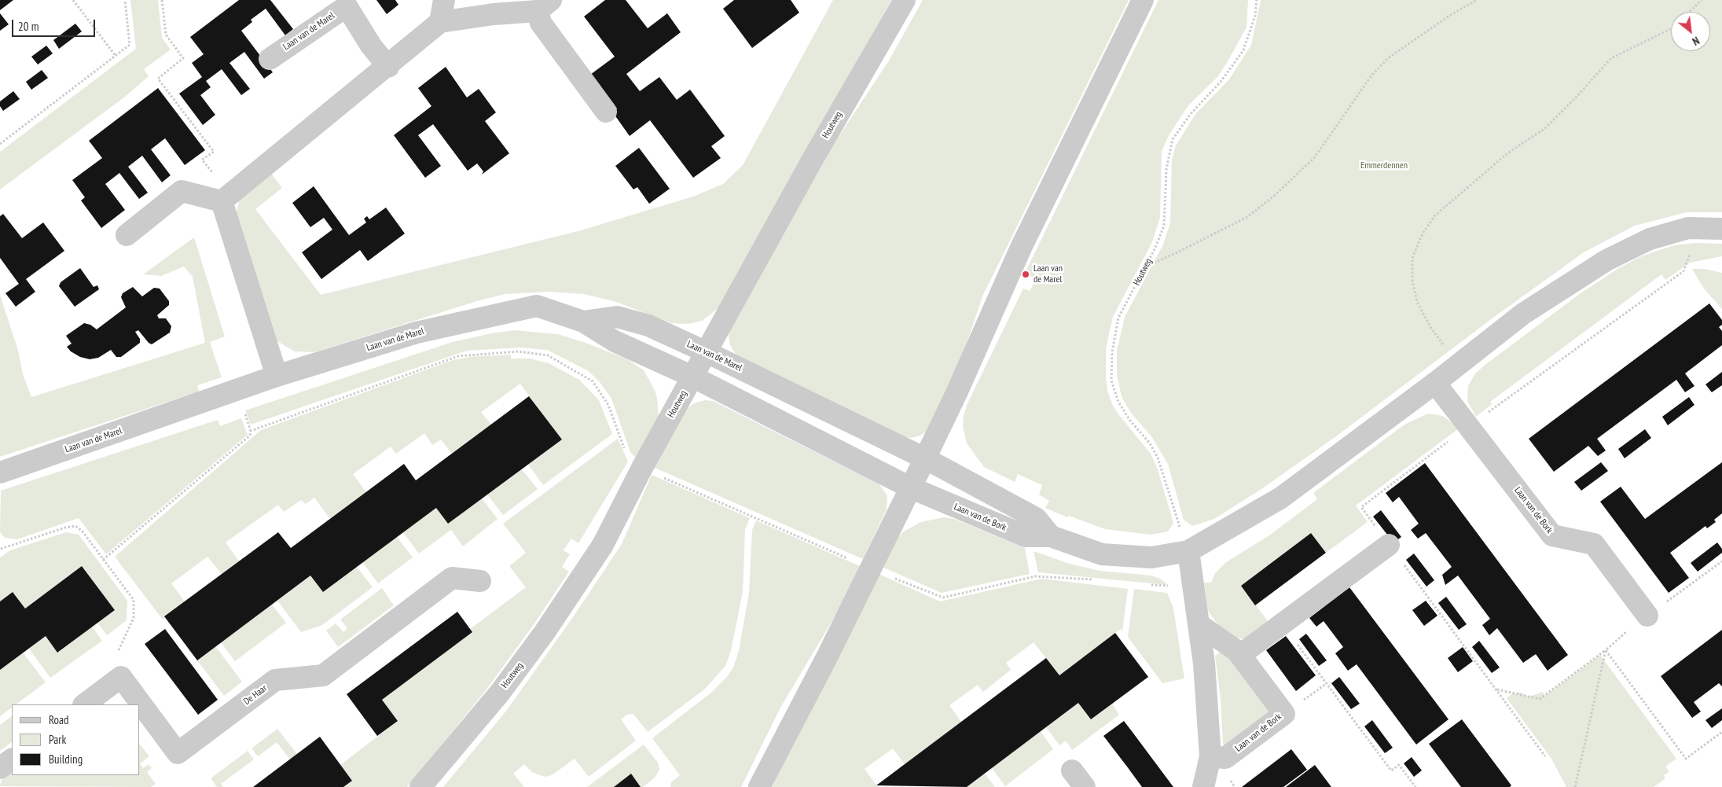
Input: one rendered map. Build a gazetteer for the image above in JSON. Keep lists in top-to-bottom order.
{
  "streets": {
    "street": [
      "Laan van de Marel",
      "Houtweg",
      "Laan van de Bork",
      "De Haar"
    ]
  },
  "crossings": [
    ["Laan van de Marel", "Houtweg"],
    ["Laan van de Marel", "Laan van de Bork"],
    ["Houtweg", "Laan van de Bork"]
  ],
  "parks": ["Emmerdennen"],
  "places": ["Laan van de Marel"],
  "legend": ["Road", "Park", "Building"],
  "scale_bar": "20 m",
  "north": "bottom right"
}
